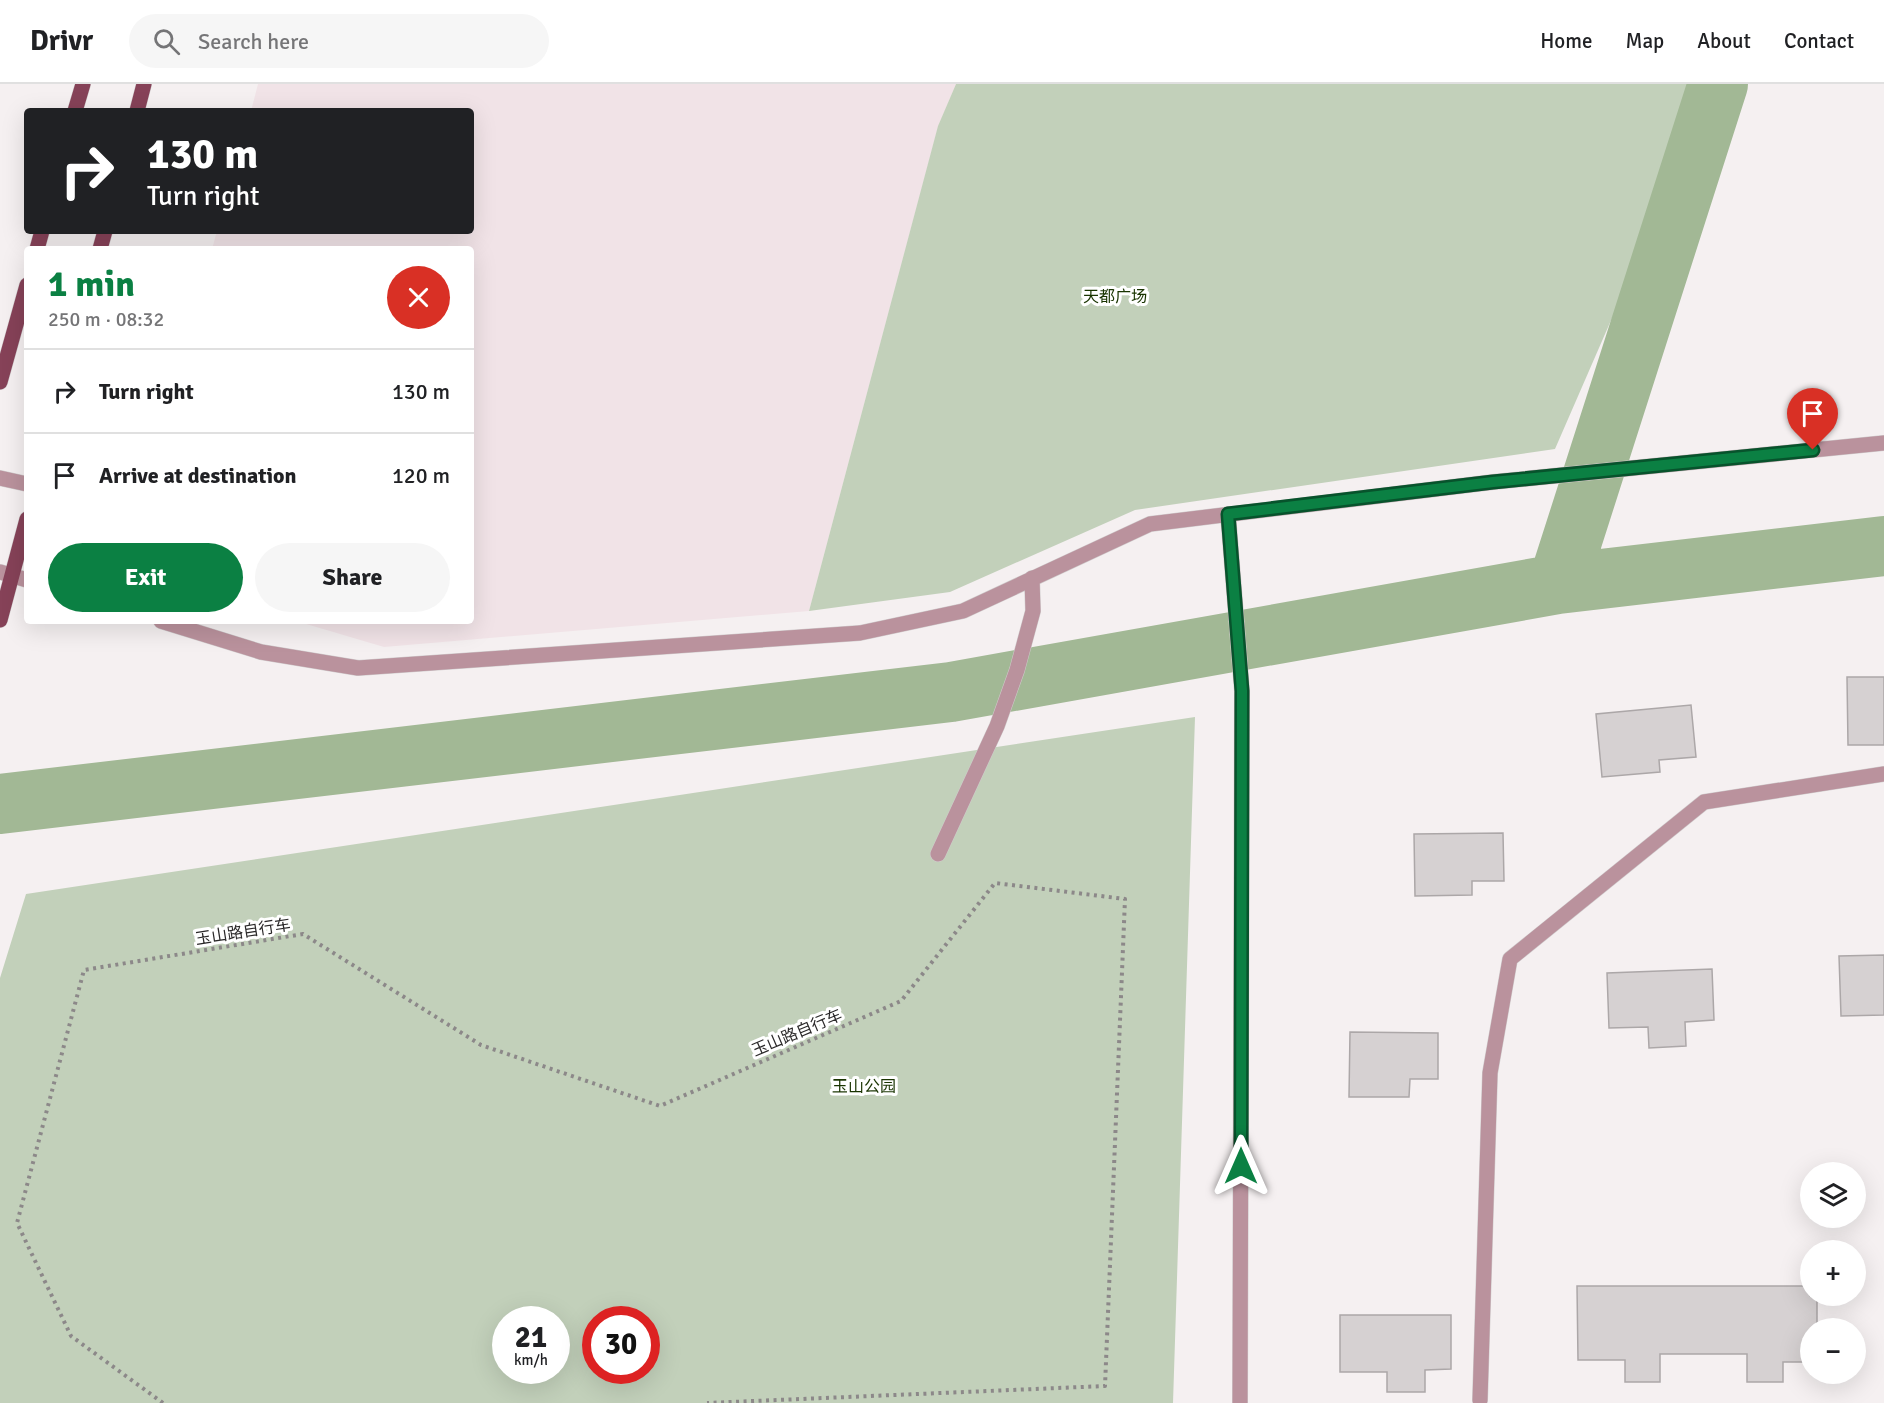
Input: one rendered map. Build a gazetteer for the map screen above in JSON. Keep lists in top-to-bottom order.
{
  "streets": {
    "path": ["玉山路自行车"]
  },
  "parks": ["天都广场", "玉山公园"],
  "page": {
    "header": "Drivr",
    "search": "Search here",
    "nav": [
      "Home",
      "Map",
      "About",
      "Contact"
    ],
    "turn": ["130 m", "Turn right"],
    "heading": ["1 min", "250 m · 08:32"],
    "list": [
      {
        "name": "Turn right",
        "value": "130 m"
      },
      {
        "name": "Arrive at destination",
        "value": "120 m"
      }
    ],
    "buttons": ["Exit", "Share"],
    "map_buttons": ["+", "−"],
    "speed": "21 km/h",
    "limit": "30"
  }
}
